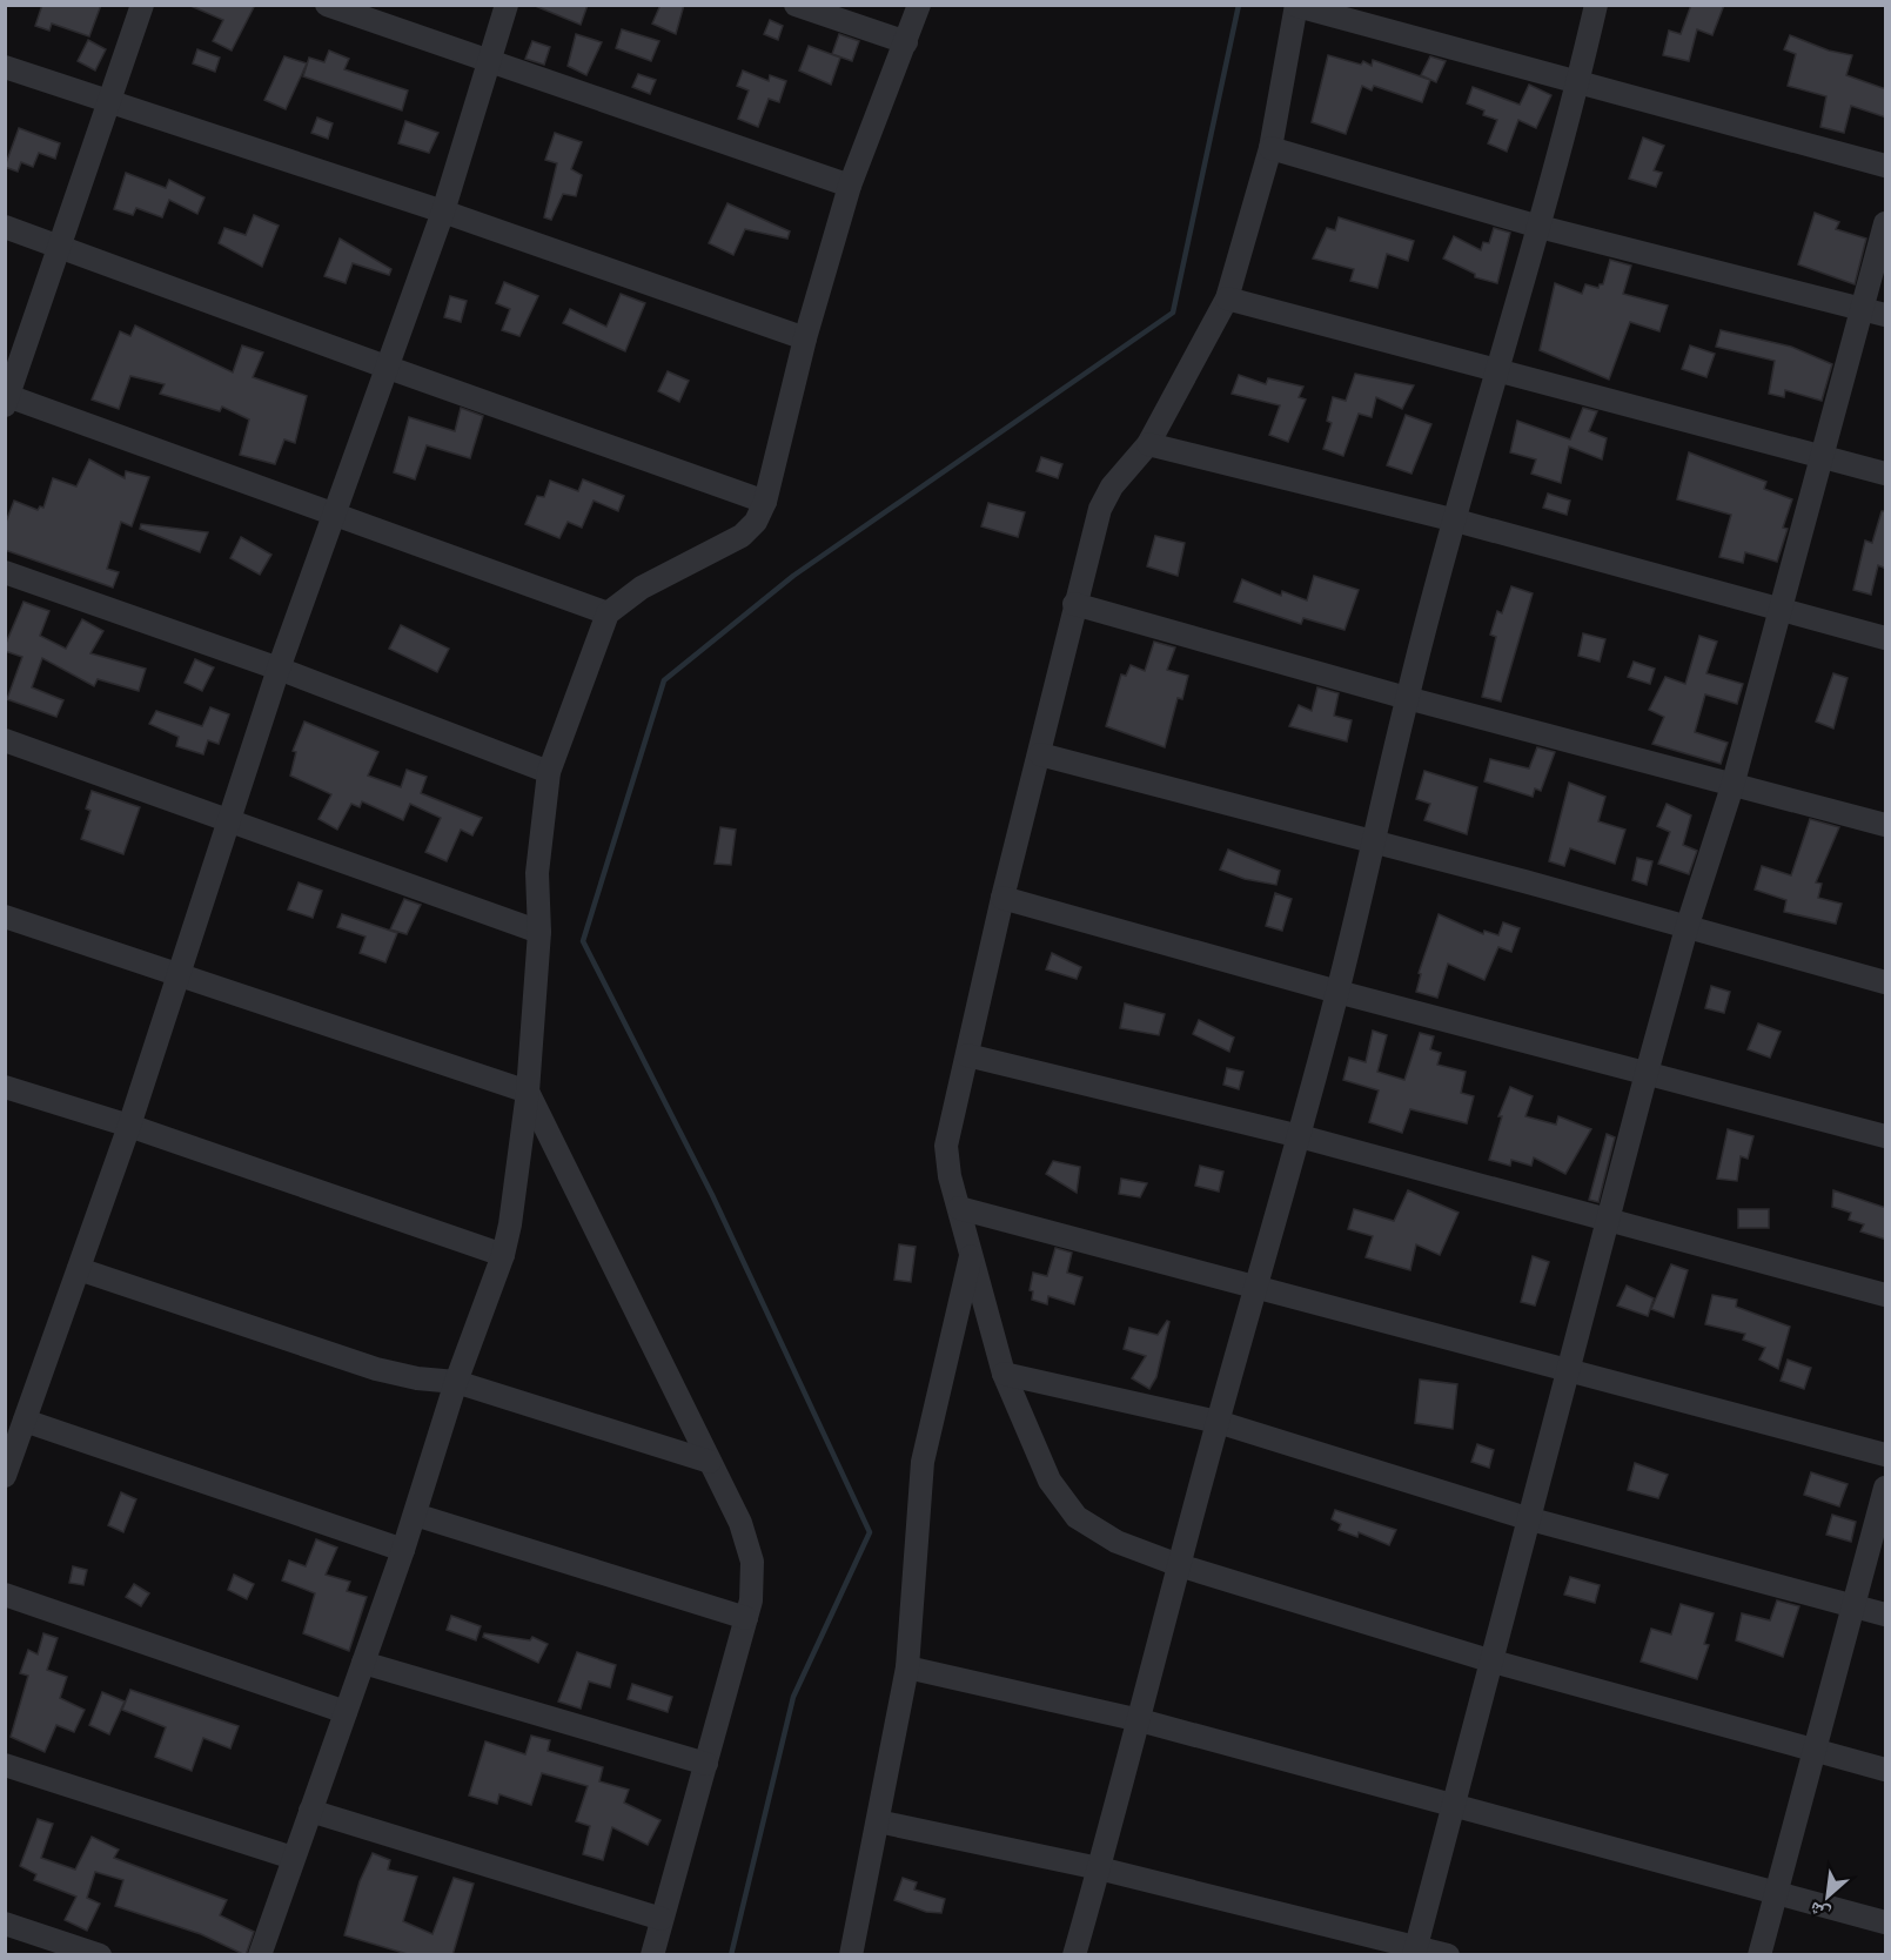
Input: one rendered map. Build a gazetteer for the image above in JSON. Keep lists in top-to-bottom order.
{
  "north": "bottom left"
}
